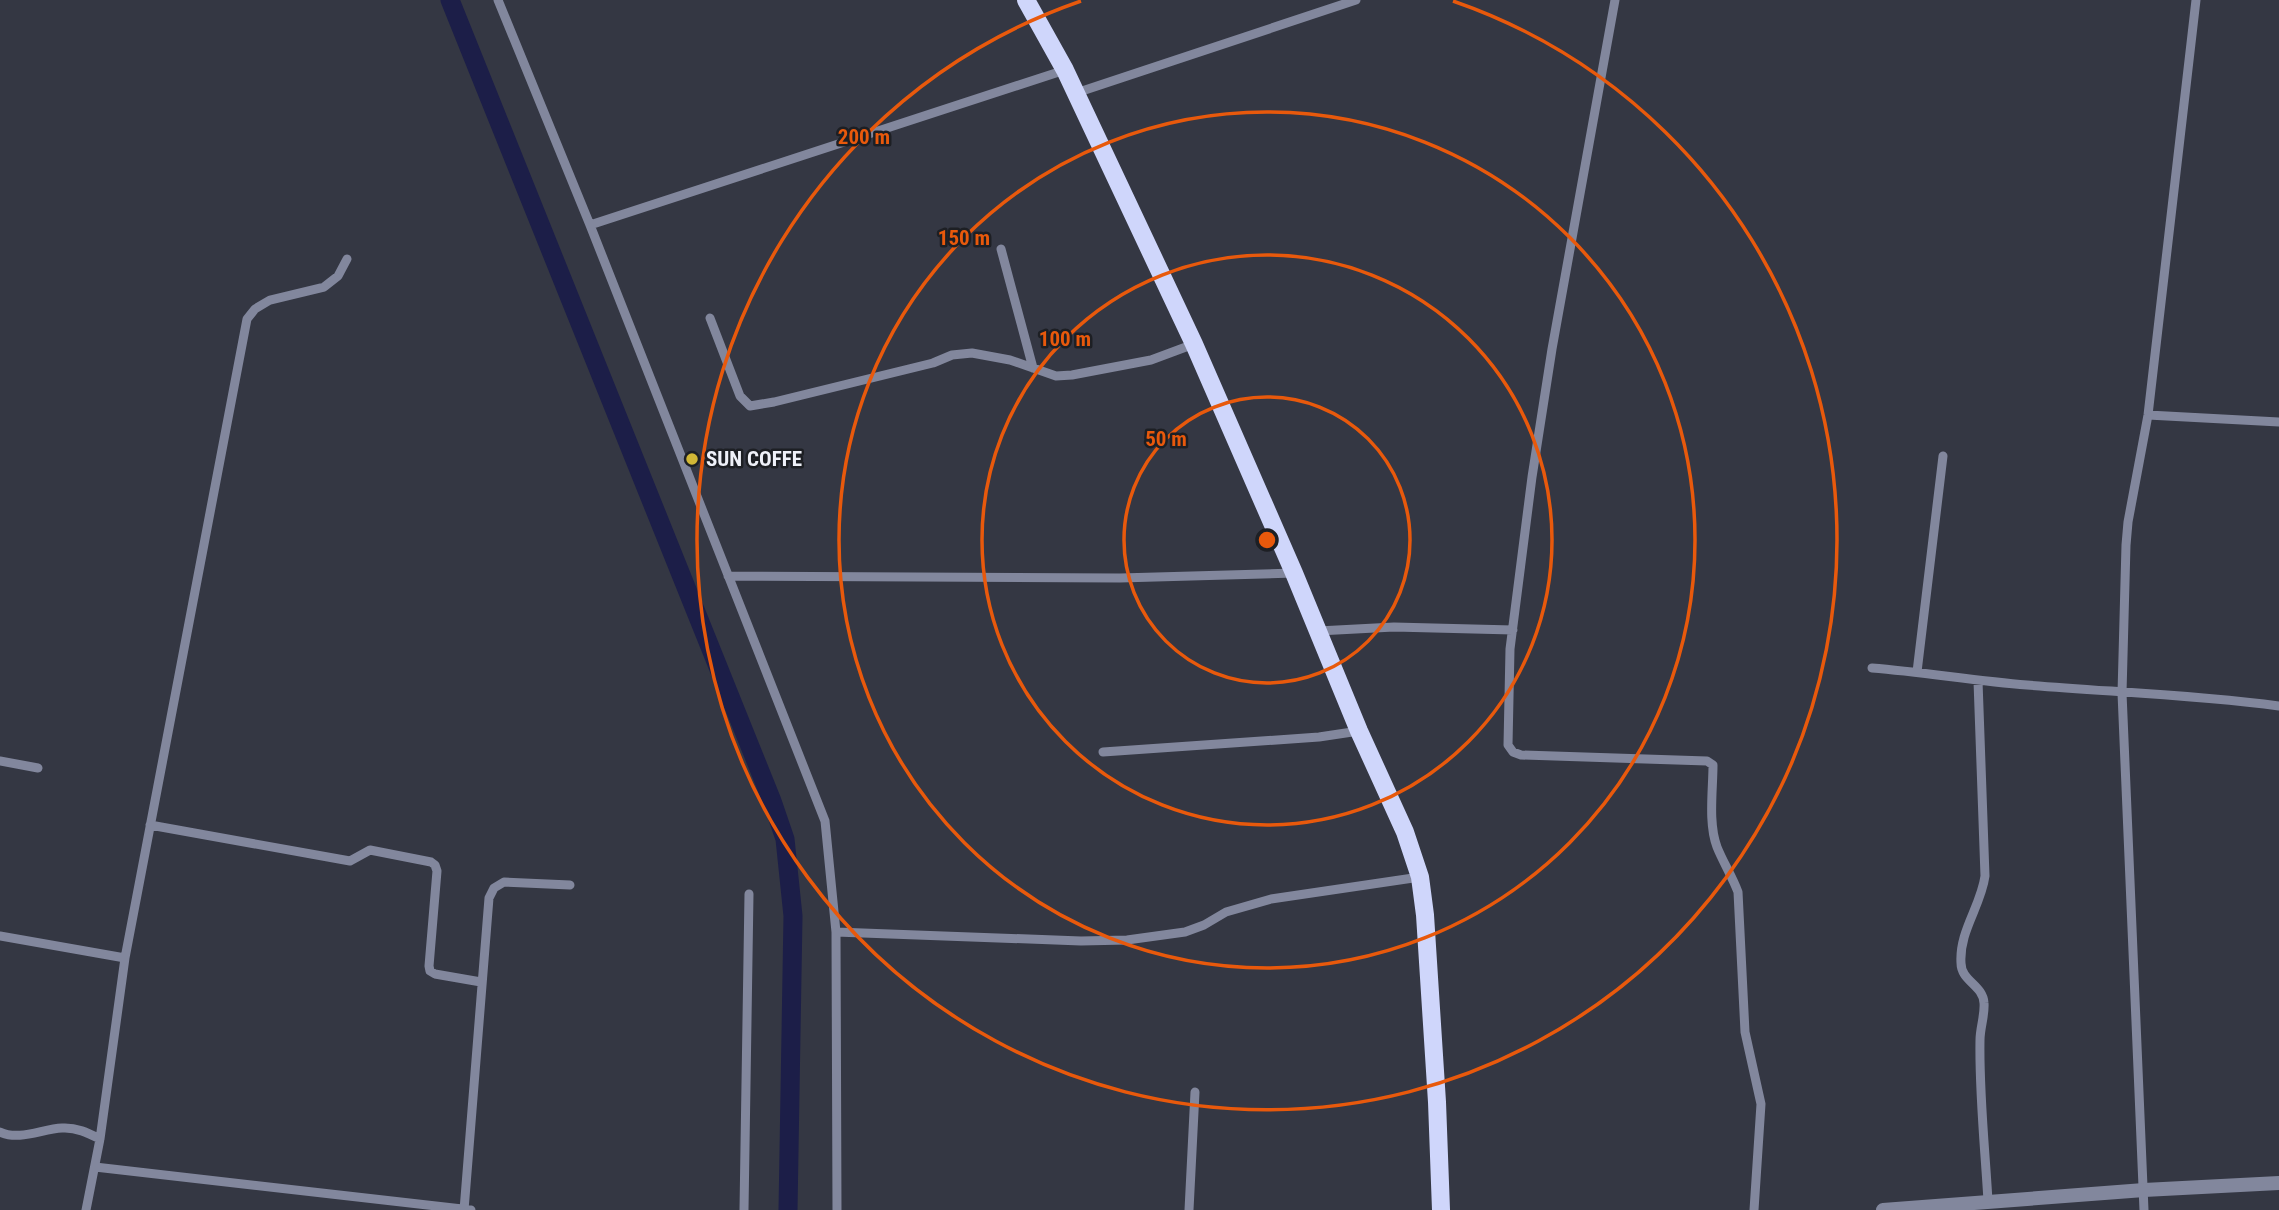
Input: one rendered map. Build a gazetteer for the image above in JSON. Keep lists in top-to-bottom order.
{
  "places": ["SUN COFFE"],
  "rings": [
    "200 m",
    "150 m",
    "100 m",
    "50 m"
  ]
}
